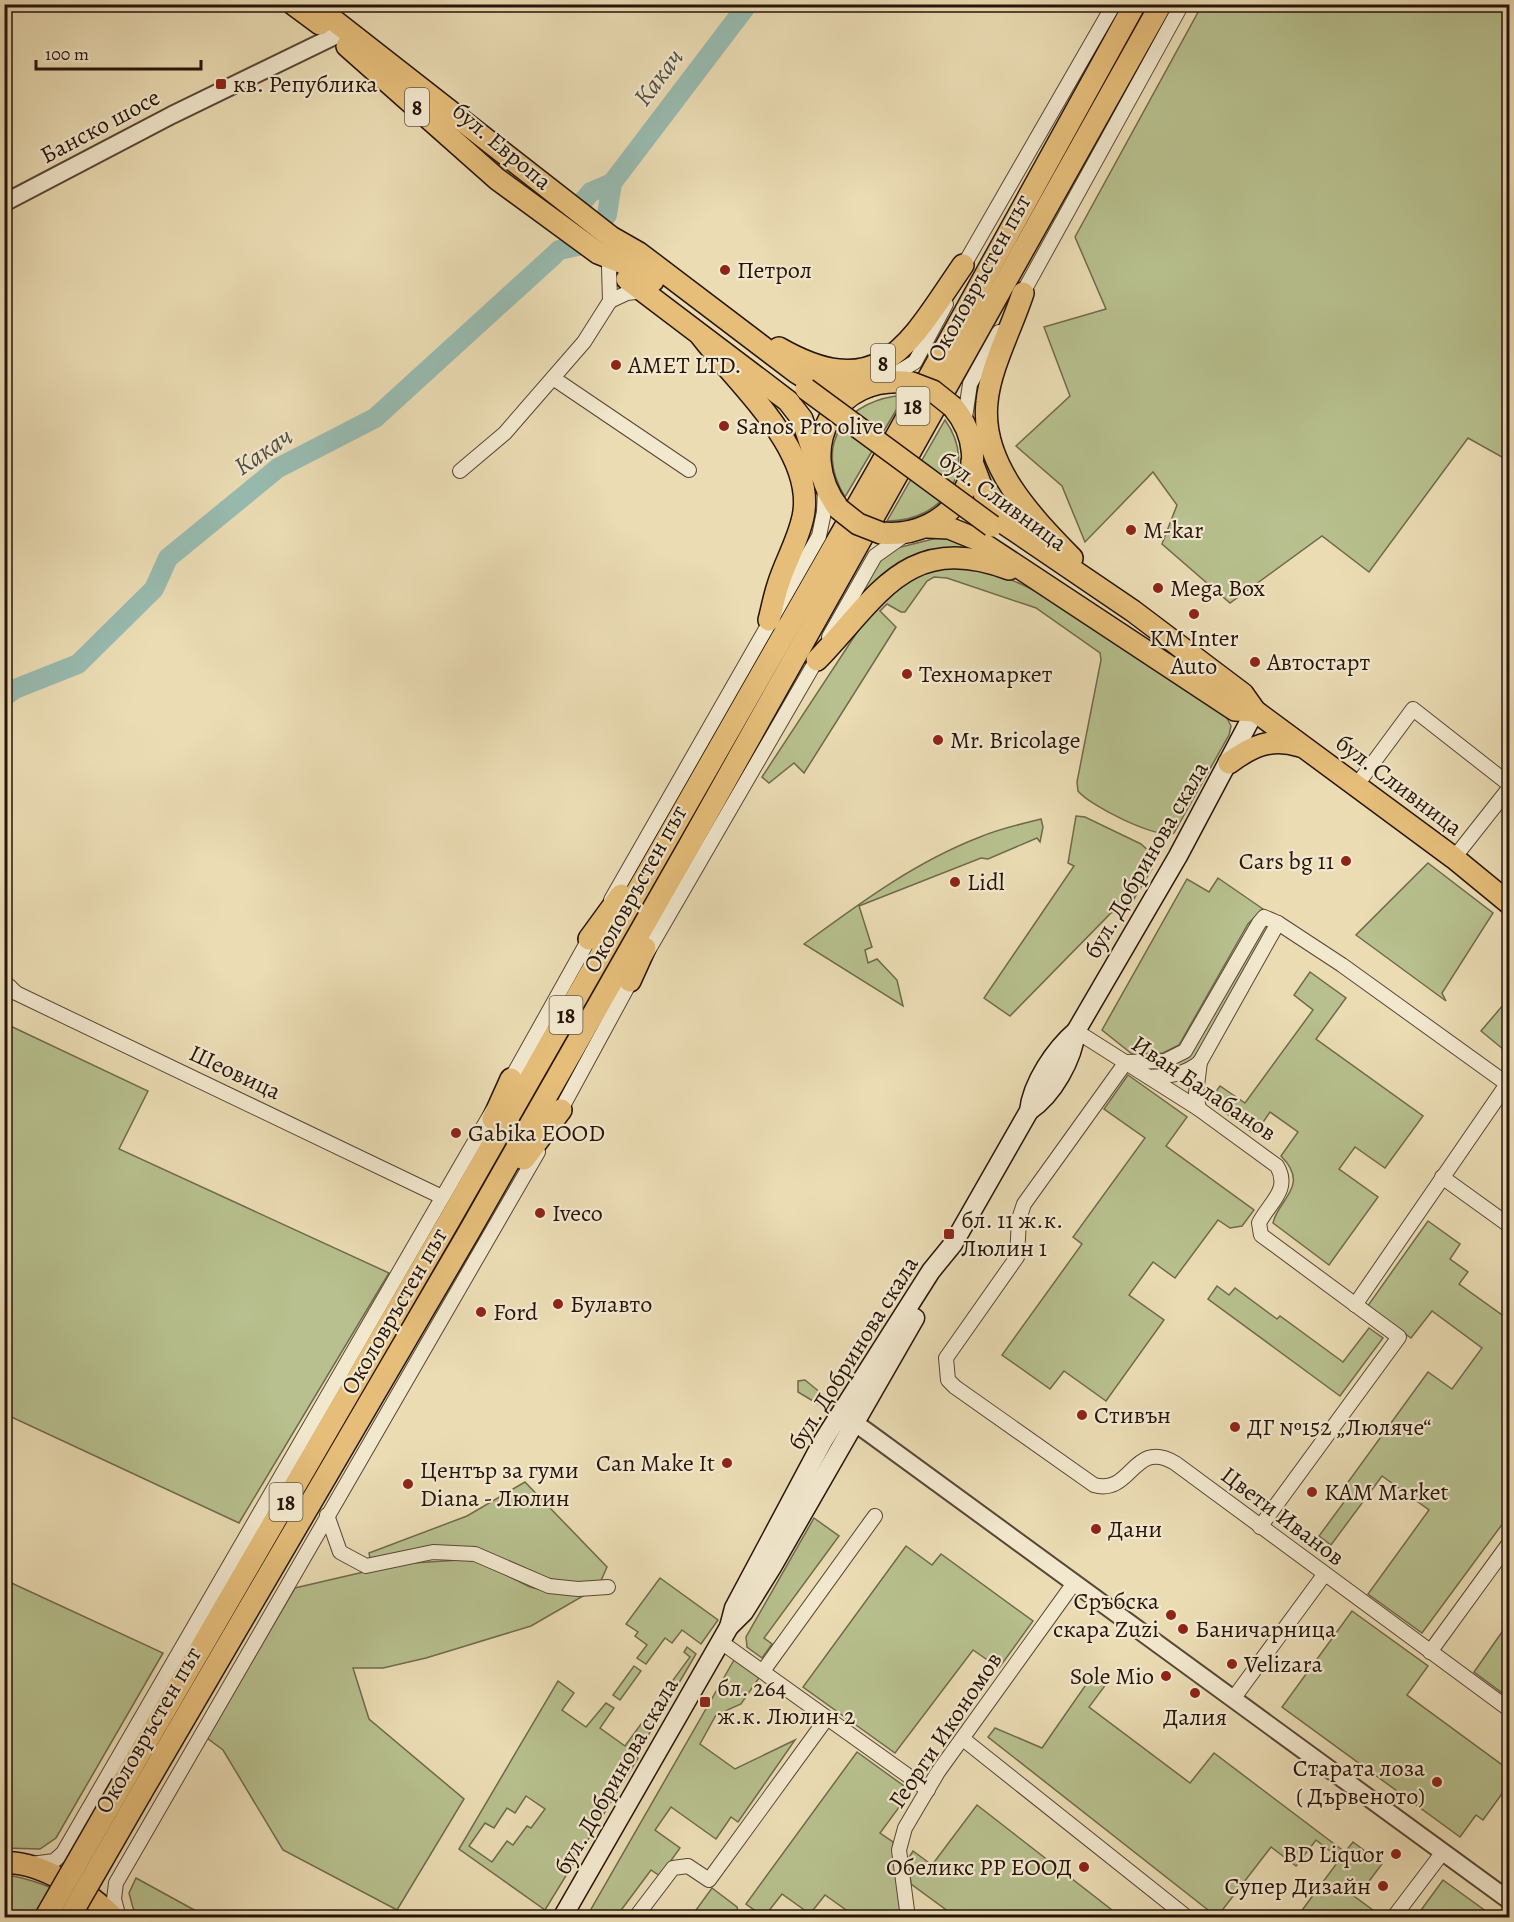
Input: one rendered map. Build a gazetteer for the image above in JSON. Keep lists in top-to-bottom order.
{
  "streets": {
    "main road": [
      "8",
      "бул. Европа",
      "Околовръстен път",
      "18",
      "бул. Сливница",
      "бул. Добринова скала"
    ],
    "street": [
      "Банско шосе",
      "Шеовица",
      "Иван Балабанов",
      "Цвети Иванов",
      "Георги Икономов"
    ]
  },
  "crossings": [
    ["8", "бул. Европа"],
    ["8", "Околовръстен път"],
    ["8", "бул. Сливница"],
    ["Банско шосе", "бул. Европа"],
    ["бул. Европа", "Околовръстен път"],
    ["бул. Европа", "бул. Сливница"],
    ["Околовръстен път", "бул. Сливница"],
    ["Околовръстен път", "Шеовица"],
    ["бул. Сливница", "бул. Добринова скала"],
    ["бул. Добринова скала", "Иван Балабанов"],
    ["Иван Балабанов", "Цвети Иванов"]
  ],
  "water": ["Какач"],
  "places": {
    "transit": ["кв. Република", "бл. 11 ж.к. Люлин 1", "бл. 264 ж.к. Люлин 2"],
    "other": [
      "Петрол",
      "AMET LTD.",
      "Sanos Pro olive",
      "M-kar",
      "Mega Box",
      "KM Inter Auto",
      "Автостарт",
      "Техномаркет",
      "Mr. Bricolage",
      "Cars bg 11",
      "Lidl",
      "Gabika EOOD",
      "Iveco",
      "Булавто",
      "Ford",
      "Стивън",
      "ДГ №152 „Люляче“",
      "Can Make It",
      "Център за гуми Diana - Люлин",
      "KAM Market",
      "Дани",
      "Сръбска скара Zuzi",
      "Баничарница",
      "Velizara",
      "Sole Mio",
      "Далия",
      "Старата лоза ( Дървеното)",
      "BD Liquor",
      "Обеликс РР ЕООД",
      "Супер Дизайн"
    ]
  },
  "scale_bar": "100 m"
}
